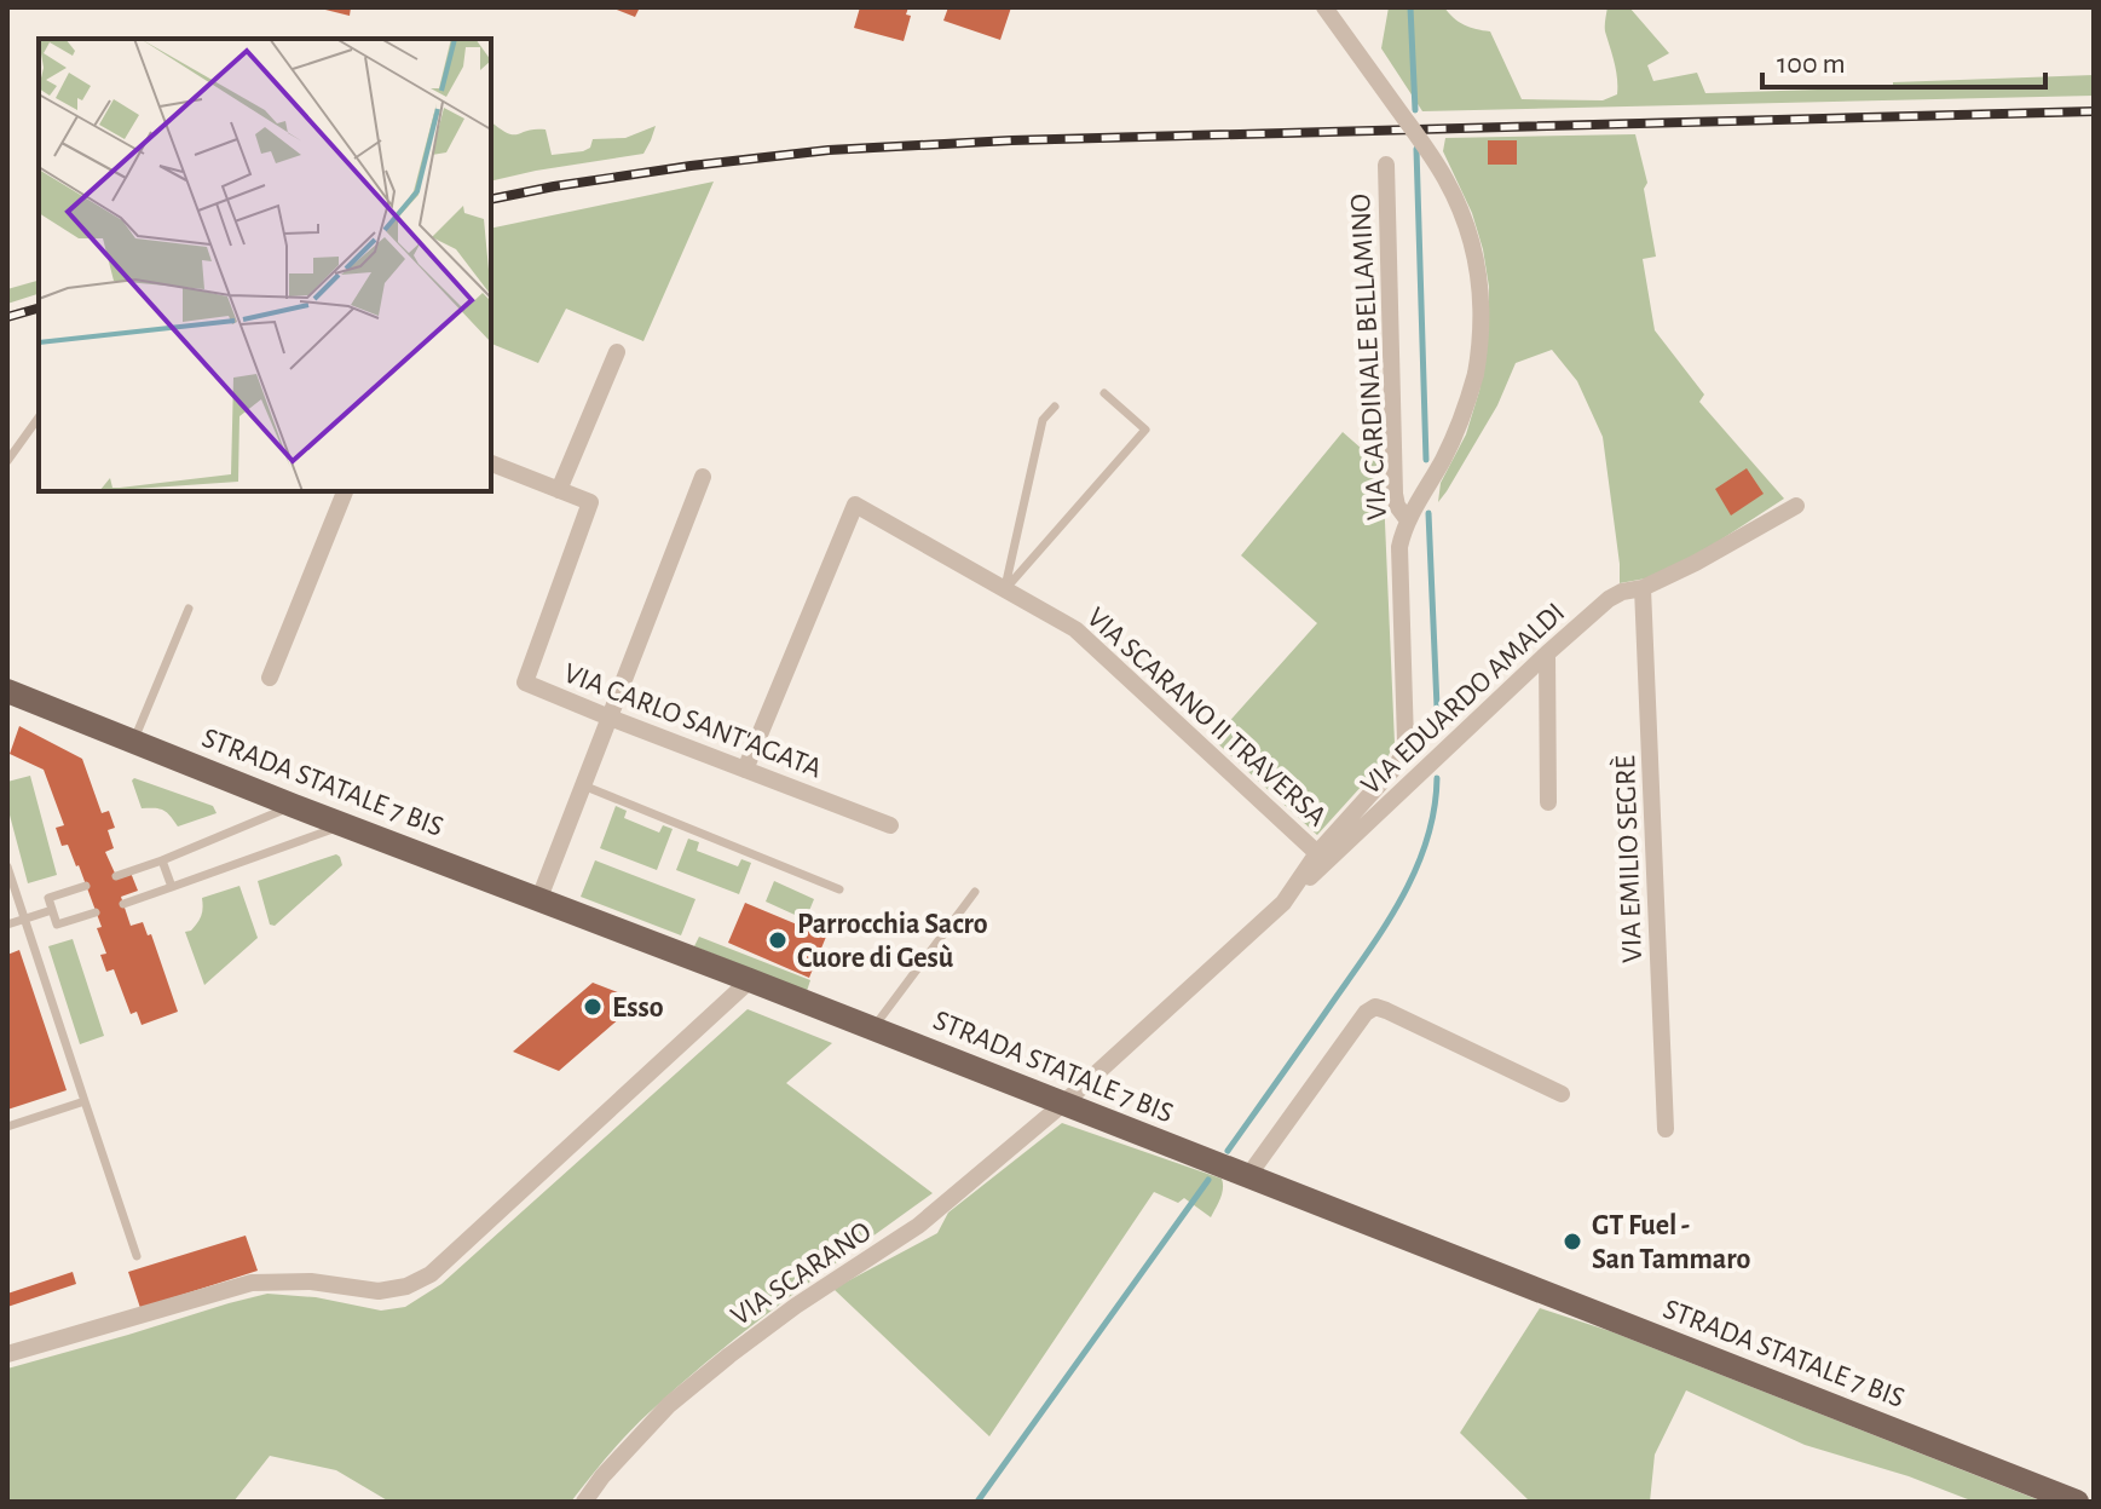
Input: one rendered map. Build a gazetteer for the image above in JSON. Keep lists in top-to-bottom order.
{
  "streets": {
    "main road": ["STRADA STATALE 7 BIS"],
    "street": [
      "VIA CARDINALE BELLAMINO",
      "VIA EDUARDO AMALDI",
      "VIA SCARANO II TRAVERSA",
      "VIA CARLO SANT'AGATA",
      "VIA EMILIO SEGRÈ",
      "VIA SCARANO"
    ]
  },
  "crossings": [
    ["VIA CARDINALE BELLAMINO", "VIA EDUARDO AMALDI"],
    ["VIA CARDINALE BELLAMINO", "VIA SCARANO II TRAVERSA"],
    ["VIA CARDINALE BELLAMINO", "STRADA STATALE 7 BIS"],
    ["VIA CARDINALE BELLAMINO", "VIA SCARANO"],
    ["VIA EDUARDO AMALDI", "VIA EMILIO SEGRÈ"],
    ["VIA SCARANO II TRAVERSA", "VIA CARLO SANT'AGATA"],
    ["STRADA STATALE 7 BIS", "VIA SCARANO"]
  ],
  "places": ["Parrocchia Sacro Cuore di Gesù", "Esso", "GT Fuel - San Tammaro"],
  "scale_bar": "100 m"
}
